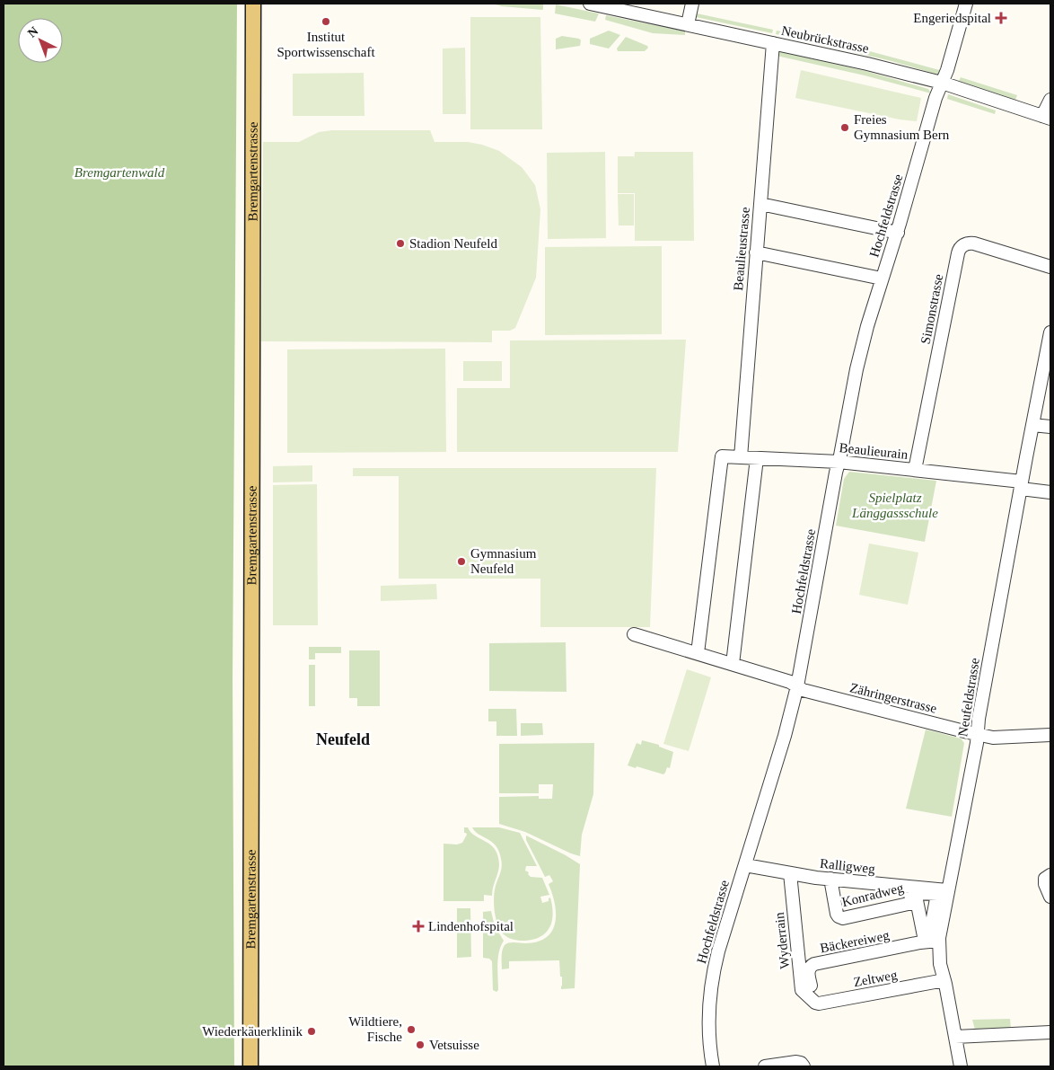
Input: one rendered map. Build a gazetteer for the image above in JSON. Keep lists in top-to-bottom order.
{
  "streets": {
    "main road": ["Bremgartenstrasse"],
    "street": [
      "Neubrückstrasse",
      "Hochfeldstrasse",
      "Beaulieustrasse",
      "Simonstrasse",
      "Beaulieurain",
      "Neufeldstrasse",
      "Zähringerstrasse",
      "Ralligweg",
      "Konradweg",
      "Wyderrain",
      "Bäckereiweg",
      "Zeltweg"
    ]
  },
  "crossings": [
    ["Neubrückstrasse", "Hochfeldstrasse"],
    ["Neubrückstrasse", "Beaulieustrasse"],
    ["Hochfeldstrasse", "Beaulieurain"],
    ["Hochfeldstrasse", "Zähringerstrasse"],
    ["Hochfeldstrasse", "Ralligweg"],
    ["Beaulieustrasse", "Beaulieurain"],
    ["Simonstrasse", "Beaulieurain"],
    ["Beaulieurain", "Neufeldstrasse"],
    ["Beaulieurain", "Zähringerstrasse"],
    ["Neufeldstrasse", "Zähringerstrasse"],
    ["Neufeldstrasse", "Ralligweg"],
    ["Neufeldstrasse", "Bäckereiweg"],
    ["Neufeldstrasse", "Zeltweg"],
    ["Ralligweg", "Konradweg"],
    ["Ralligweg", "Wyderrain"],
    ["Wyderrain", "Bäckereiweg"],
    ["Wyderrain", "Zeltweg"],
    ["Bäckereiweg", "Zeltweg"]
  ],
  "districts": ["Neufeld"],
  "parks": ["Bremgartenwald", "Spielplatz Länggassschule"],
  "places": {
    "health": ["Engeriedspital", "Lindenhofspital"],
    "other": [
      "Institut Sportwissenschaft",
      "Freies Gymnasium Bern",
      "Stadion Neufeld",
      "Gymnasium Neufeld",
      "Wildtiere, Fische",
      "Wiederkäuerklinik",
      "Vetsuisse"
    ]
  },
  "north": "top left"
}
